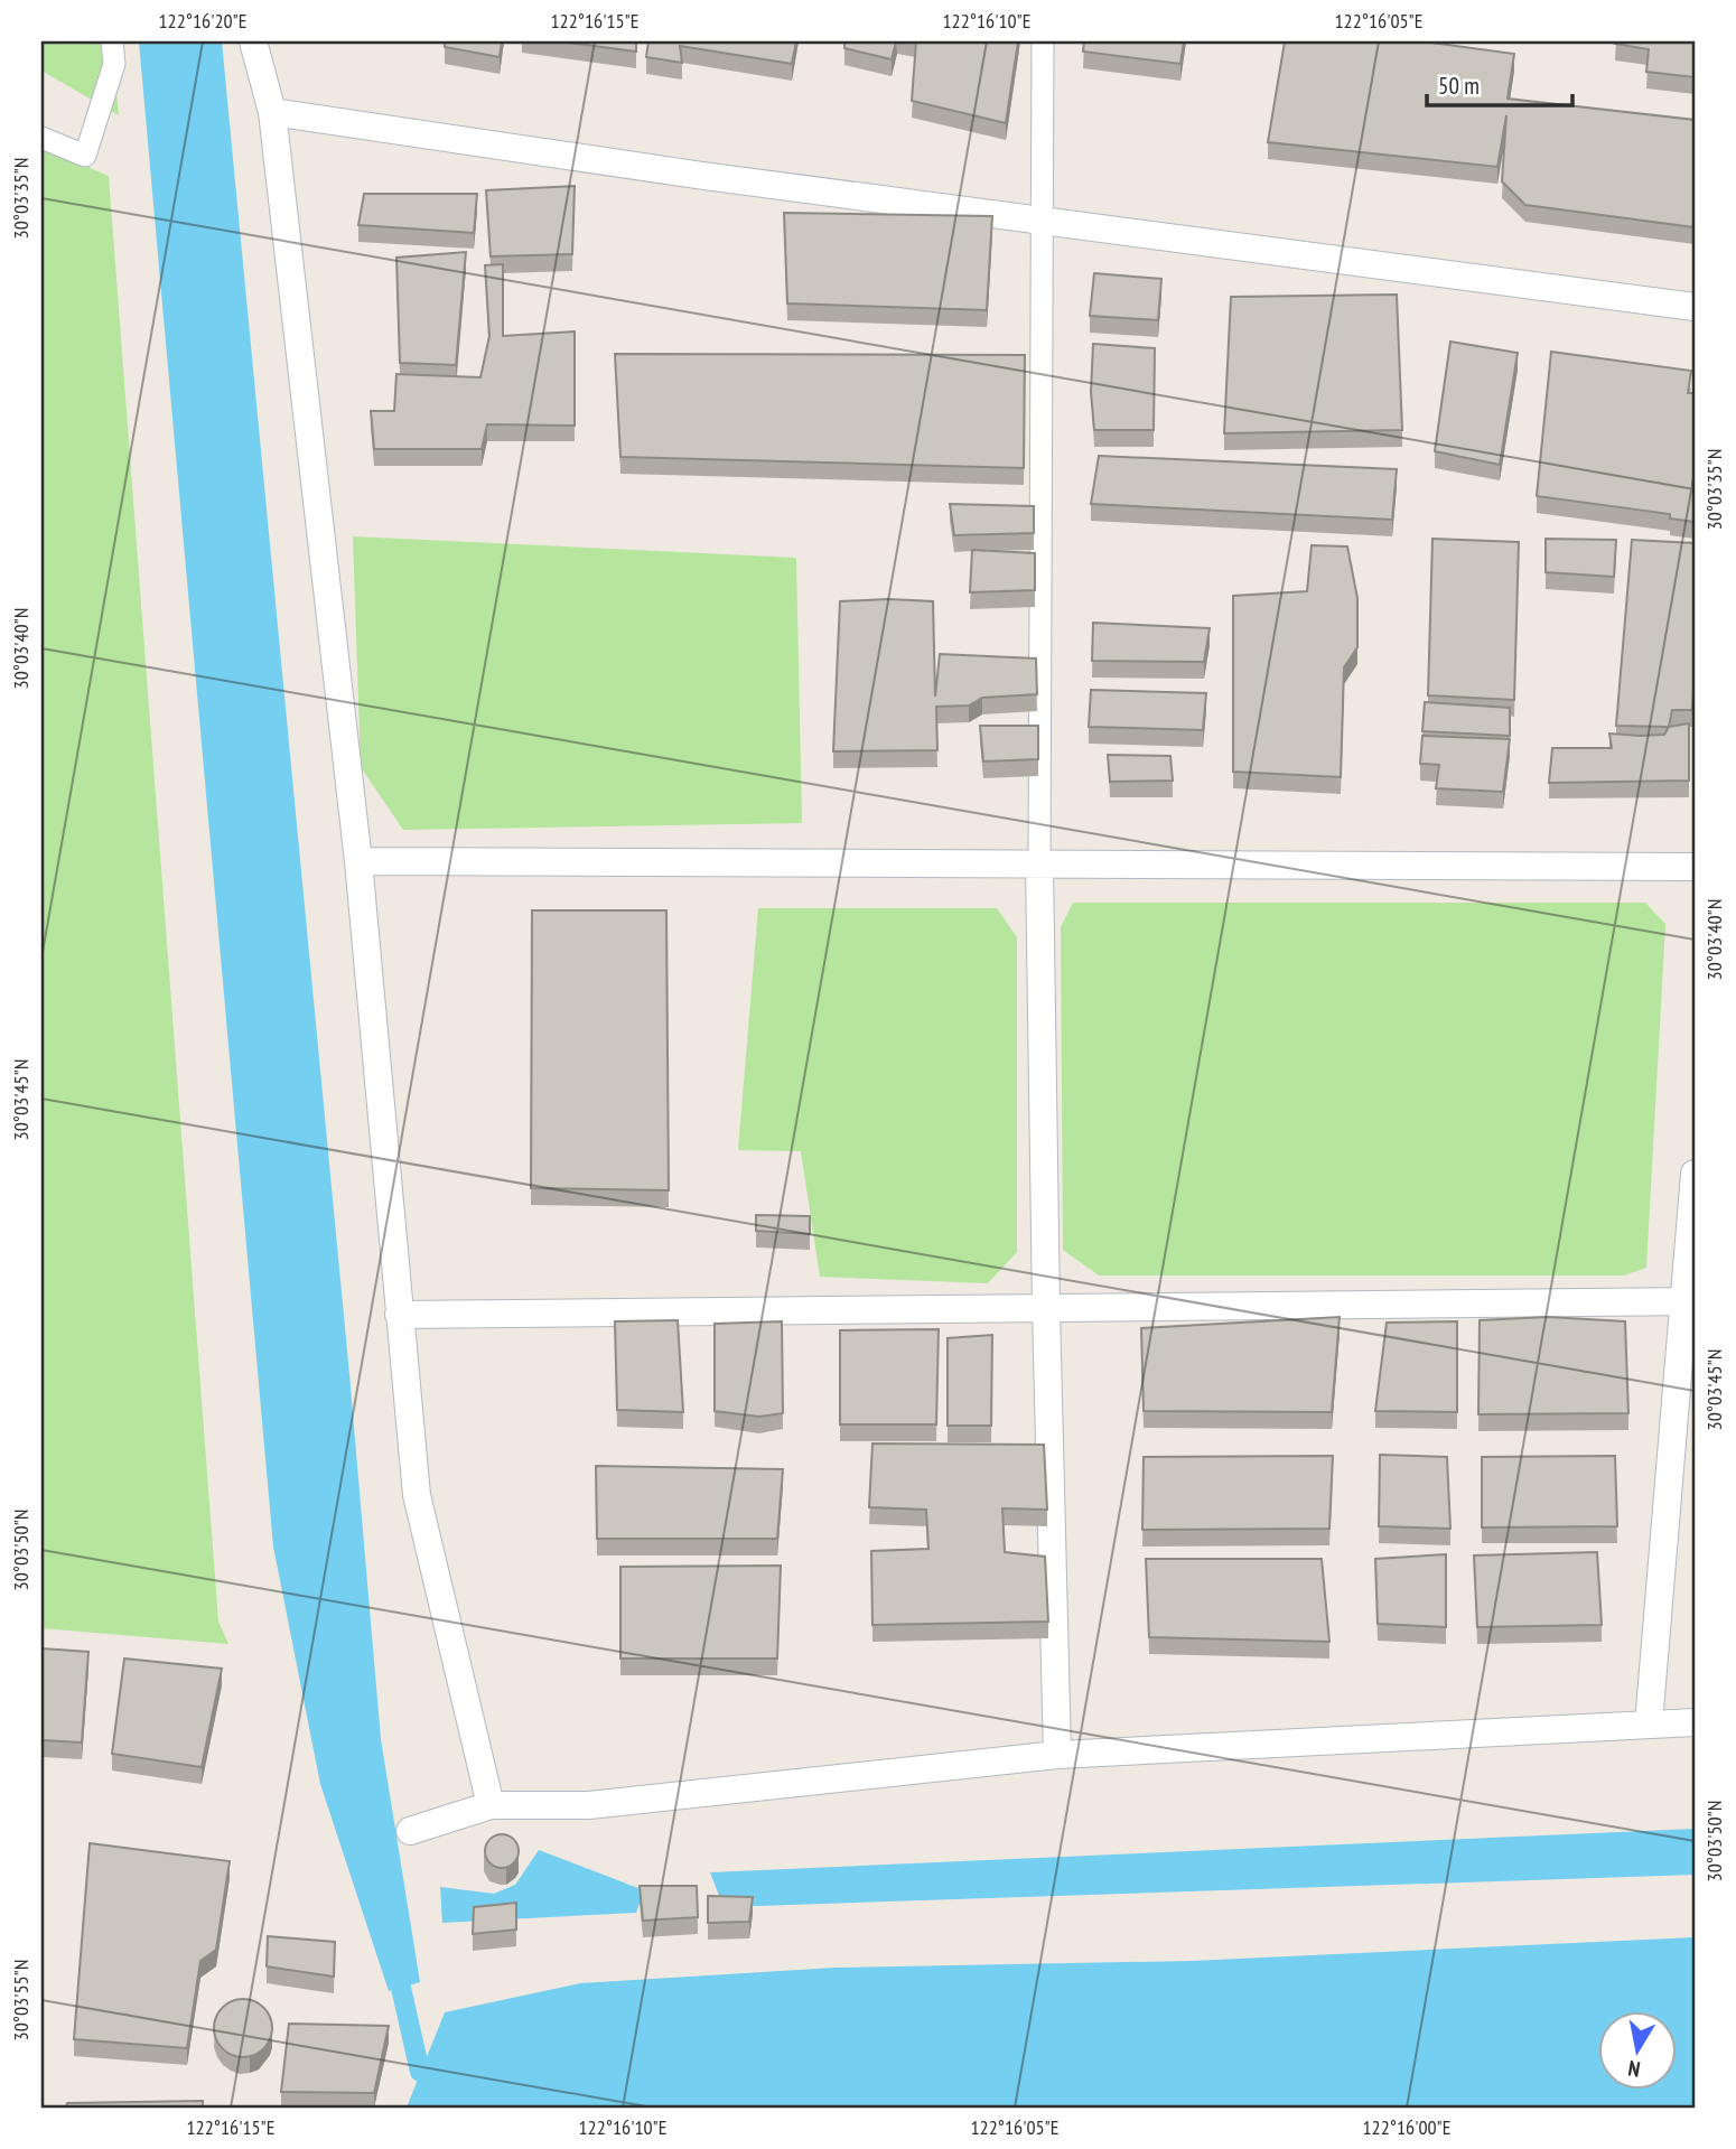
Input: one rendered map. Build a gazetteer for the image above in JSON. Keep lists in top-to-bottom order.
{
  "scale_bar": "50 m",
  "north": "bottom",
  "coordinates": [
    "122°16'20\"E",
    "122°16'15\"E",
    "122°16'10\"E",
    "122°16'05\"E",
    "30°03'35\"N",
    "30°03'40\"N",
    "30°03'45\"N",
    "30°03'50\"N",
    "30°03'55\"N",
    "122°16'00\"E"
  ]
}
